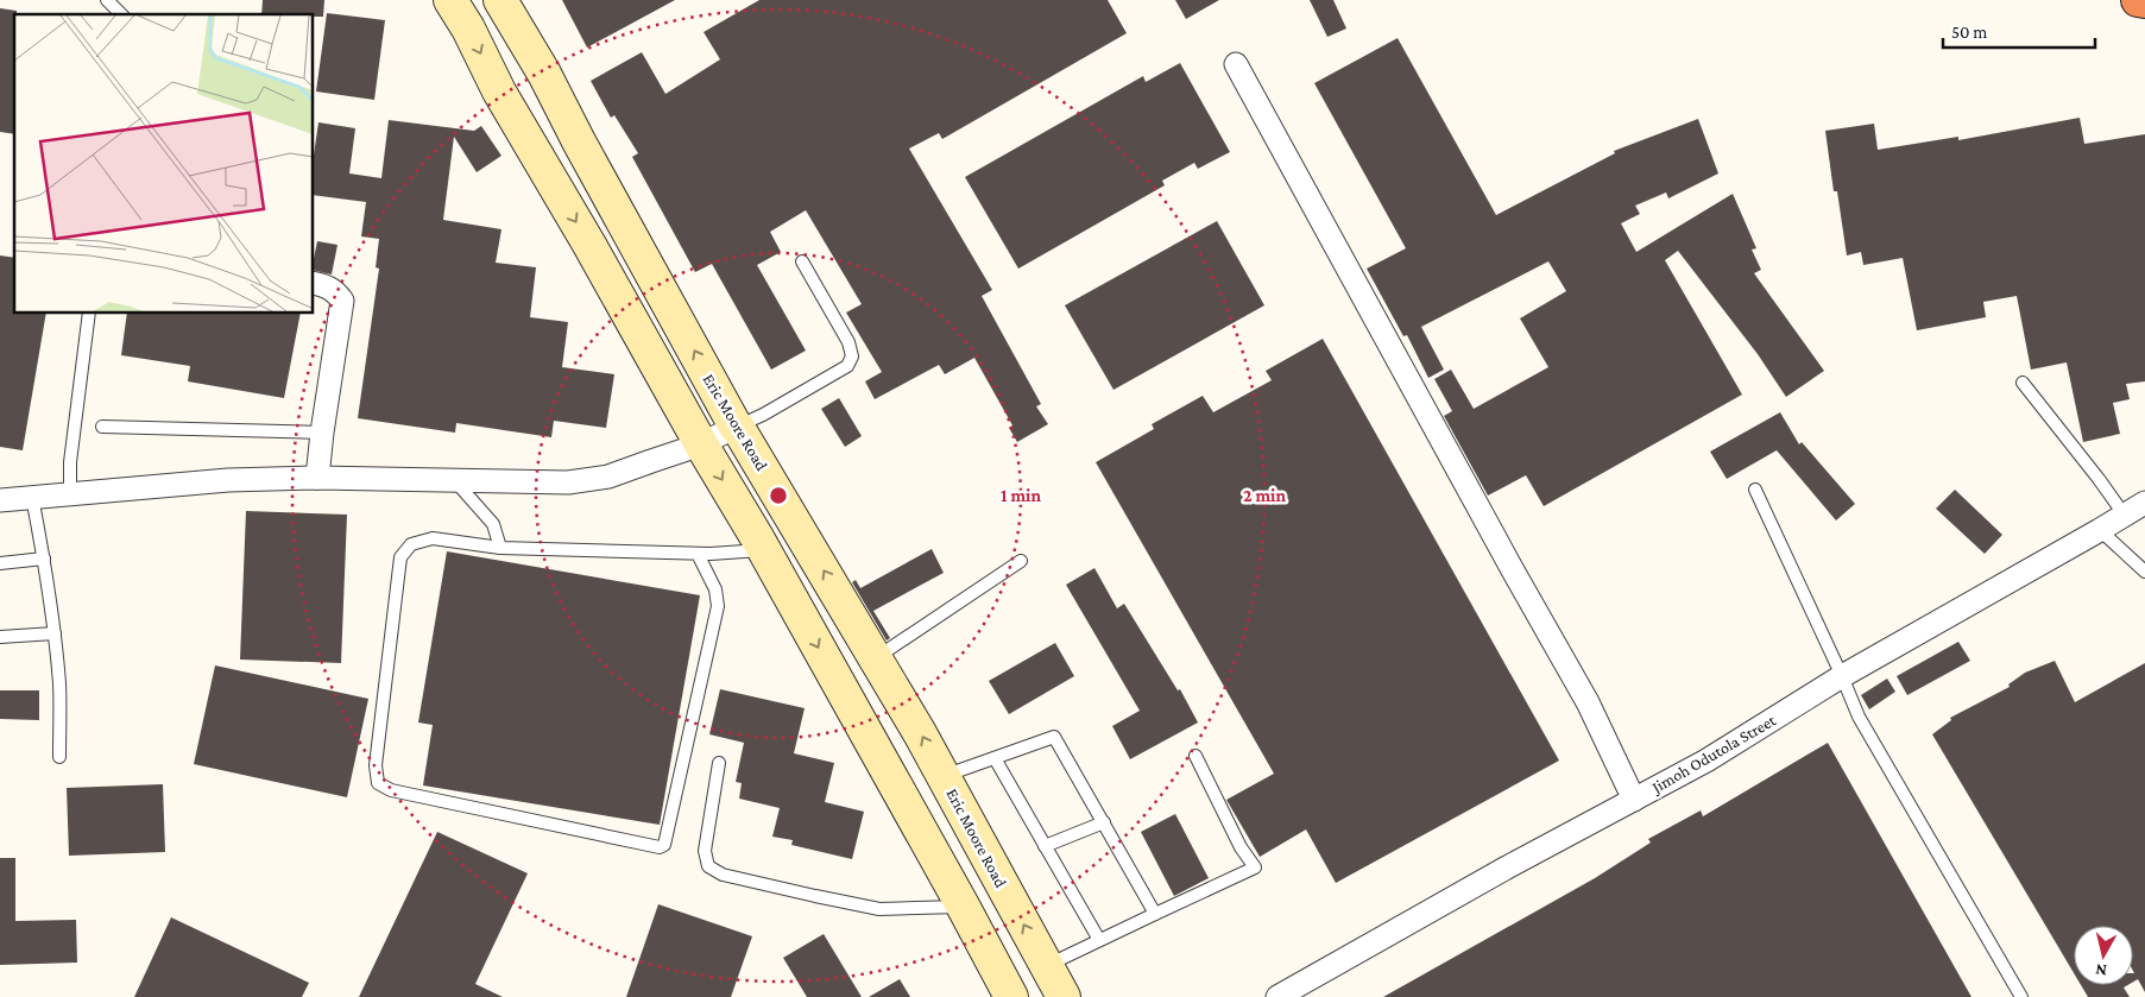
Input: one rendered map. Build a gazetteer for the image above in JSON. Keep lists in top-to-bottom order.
{
  "streets": {
    "street": ["Eric Moore Road", "Jimoh Odutola Street"]
  },
  "scale_bar": "50 m",
  "north": "bottom",
  "rings": ["1 min", "2 min"]
}
